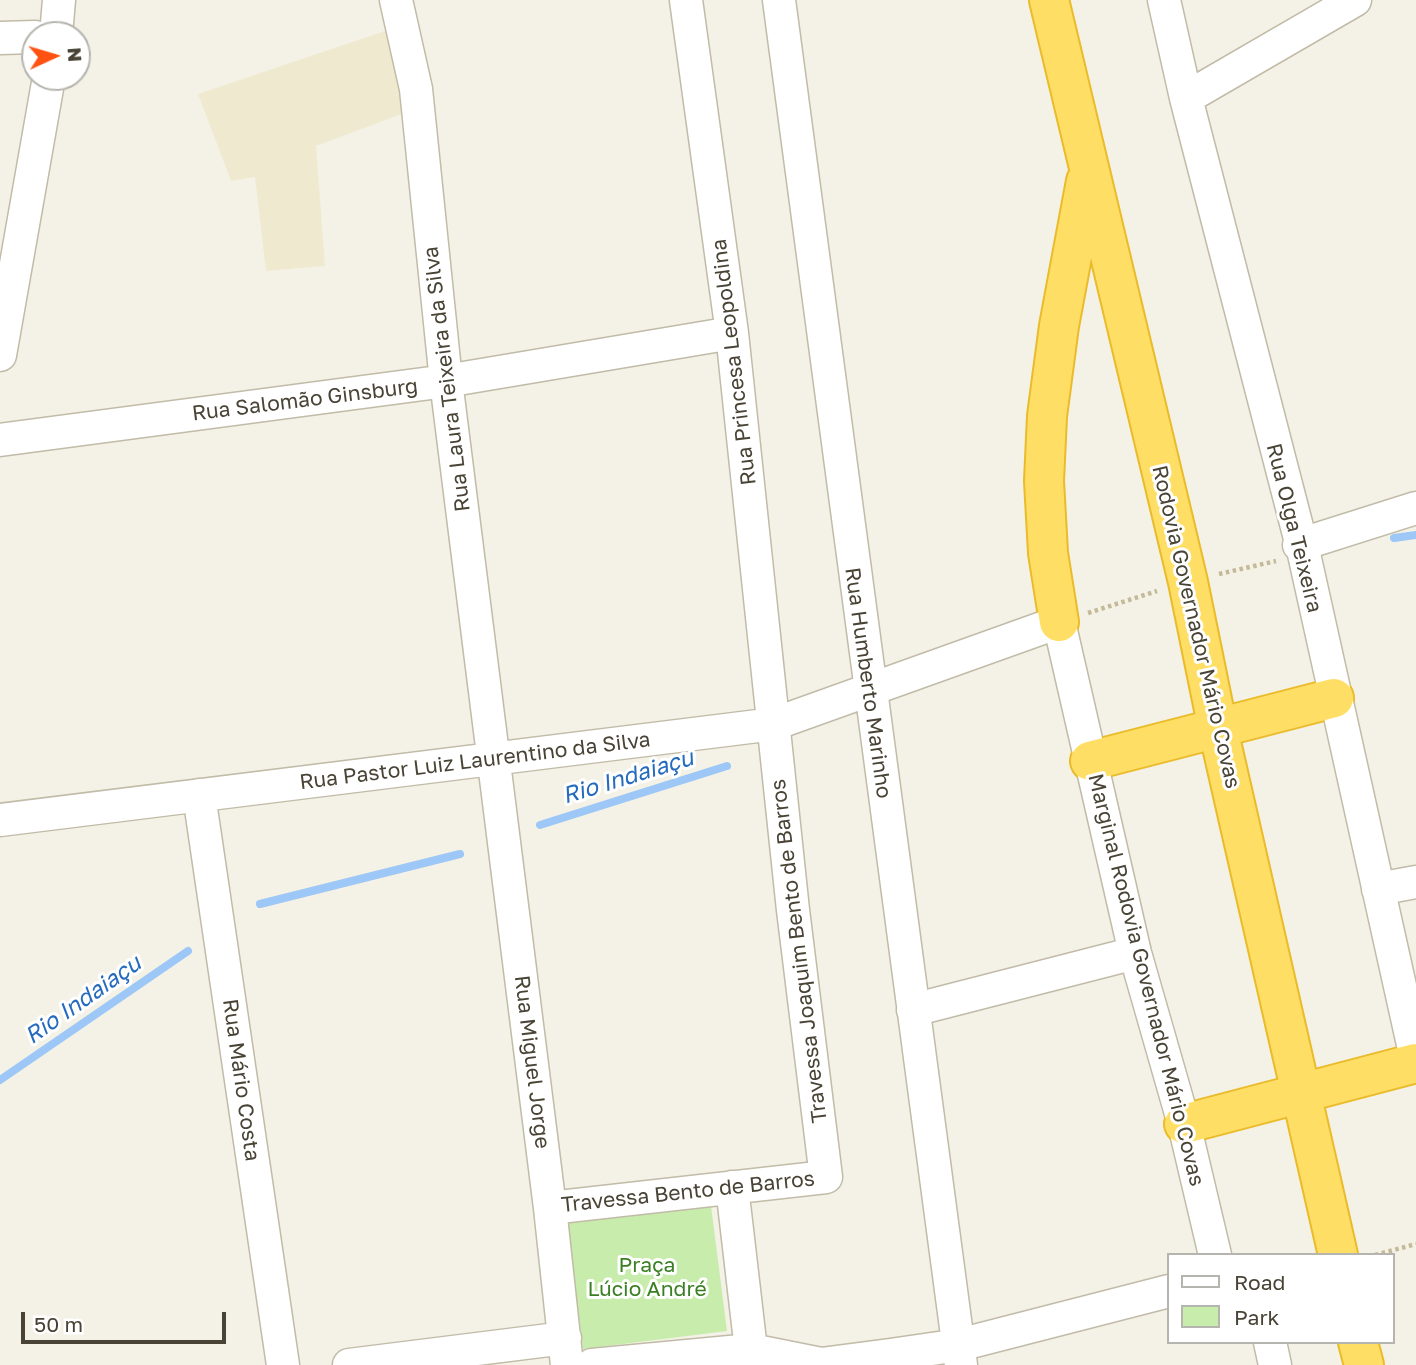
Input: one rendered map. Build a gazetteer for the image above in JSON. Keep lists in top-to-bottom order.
{
  "streets": {
    "highway": ["Rodovia Governador Mário Covas"],
    "street": [
      "Rua Princesa Leopoldina",
      "Rua Laura Teixeira da Silva",
      "Rua Salomão Ginsburg",
      "Rua Olga Teixeira",
      "Rua Humberto Marinho",
      "Rua Pastor Luiz Laurentino da Silva",
      "Travessa Joaquim Bento de Barros",
      "Marginal Rodovia Governador Mário Covas",
      "Rua Miguel Jorge",
      "Rua Mário Costa",
      "Travessa Bento de Barros"
    ]
  },
  "crossings": [
    ["Rua Princesa Leopoldina", "Rua Salomão Ginsburg"],
    ["Rua Princesa Leopoldina", "Rua Pastor Luiz Laurentino da Silva"],
    ["Rua Princesa Leopoldina", "Travessa Joaquim Bento de Barros"],
    ["Rua Laura Teixeira da Silva", "Rua Salomão Ginsburg"],
    ["Rua Laura Teixeira da Silva", "Rua Pastor Luiz Laurentino da Silva"],
    ["Rua Laura Teixeira da Silva", "Rua Miguel Jorge"],
    ["Rua Humberto Marinho", "Rua Pastor Luiz Laurentino da Silva"],
    ["Rua Pastor Luiz Laurentino da Silva", "Travessa Joaquim Bento de Barros"],
    ["Rua Pastor Luiz Laurentino da Silva", "Marginal Rodovia Governador Mário Covas"],
    ["Rua Pastor Luiz Laurentino da Silva", "Rua Miguel Jorge"],
    ["Rua Pastor Luiz Laurentino da Silva", "Rua Mário Costa"],
    ["Travessa Joaquim Bento de Barros", "Travessa Bento de Barros"],
    ["Rua Miguel Jorge", "Travessa Bento de Barros"]
  ],
  "water": ["Rio Indaiaçu"],
  "parks": ["Praça Lúcio André"],
  "legend": ["Road", "Park"],
  "scale_bar": "50 m",
  "north": "right"
}
